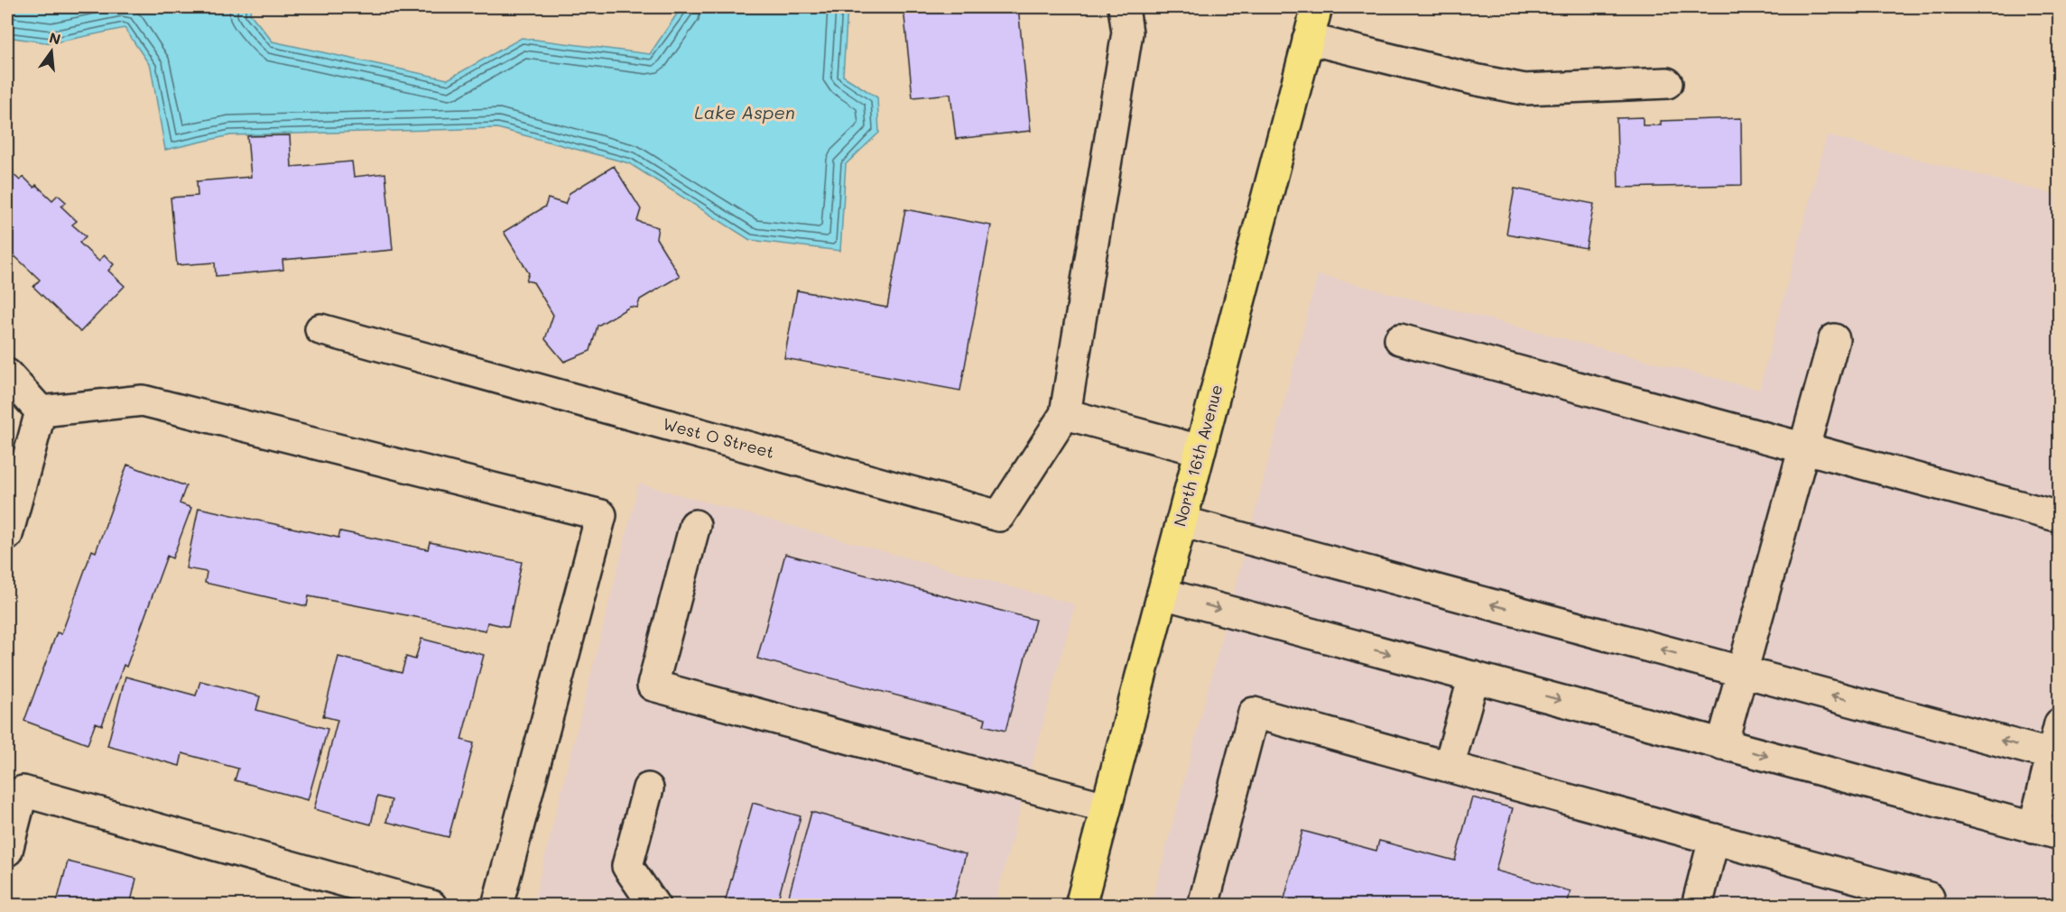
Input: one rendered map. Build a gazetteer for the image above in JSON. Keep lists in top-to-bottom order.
{
  "streets": {
    "main road": ["North 16th Avenue"],
    "lane": ["West O Street"]
  },
  "water": ["Lake Aspen"],
  "north": "top"
}
